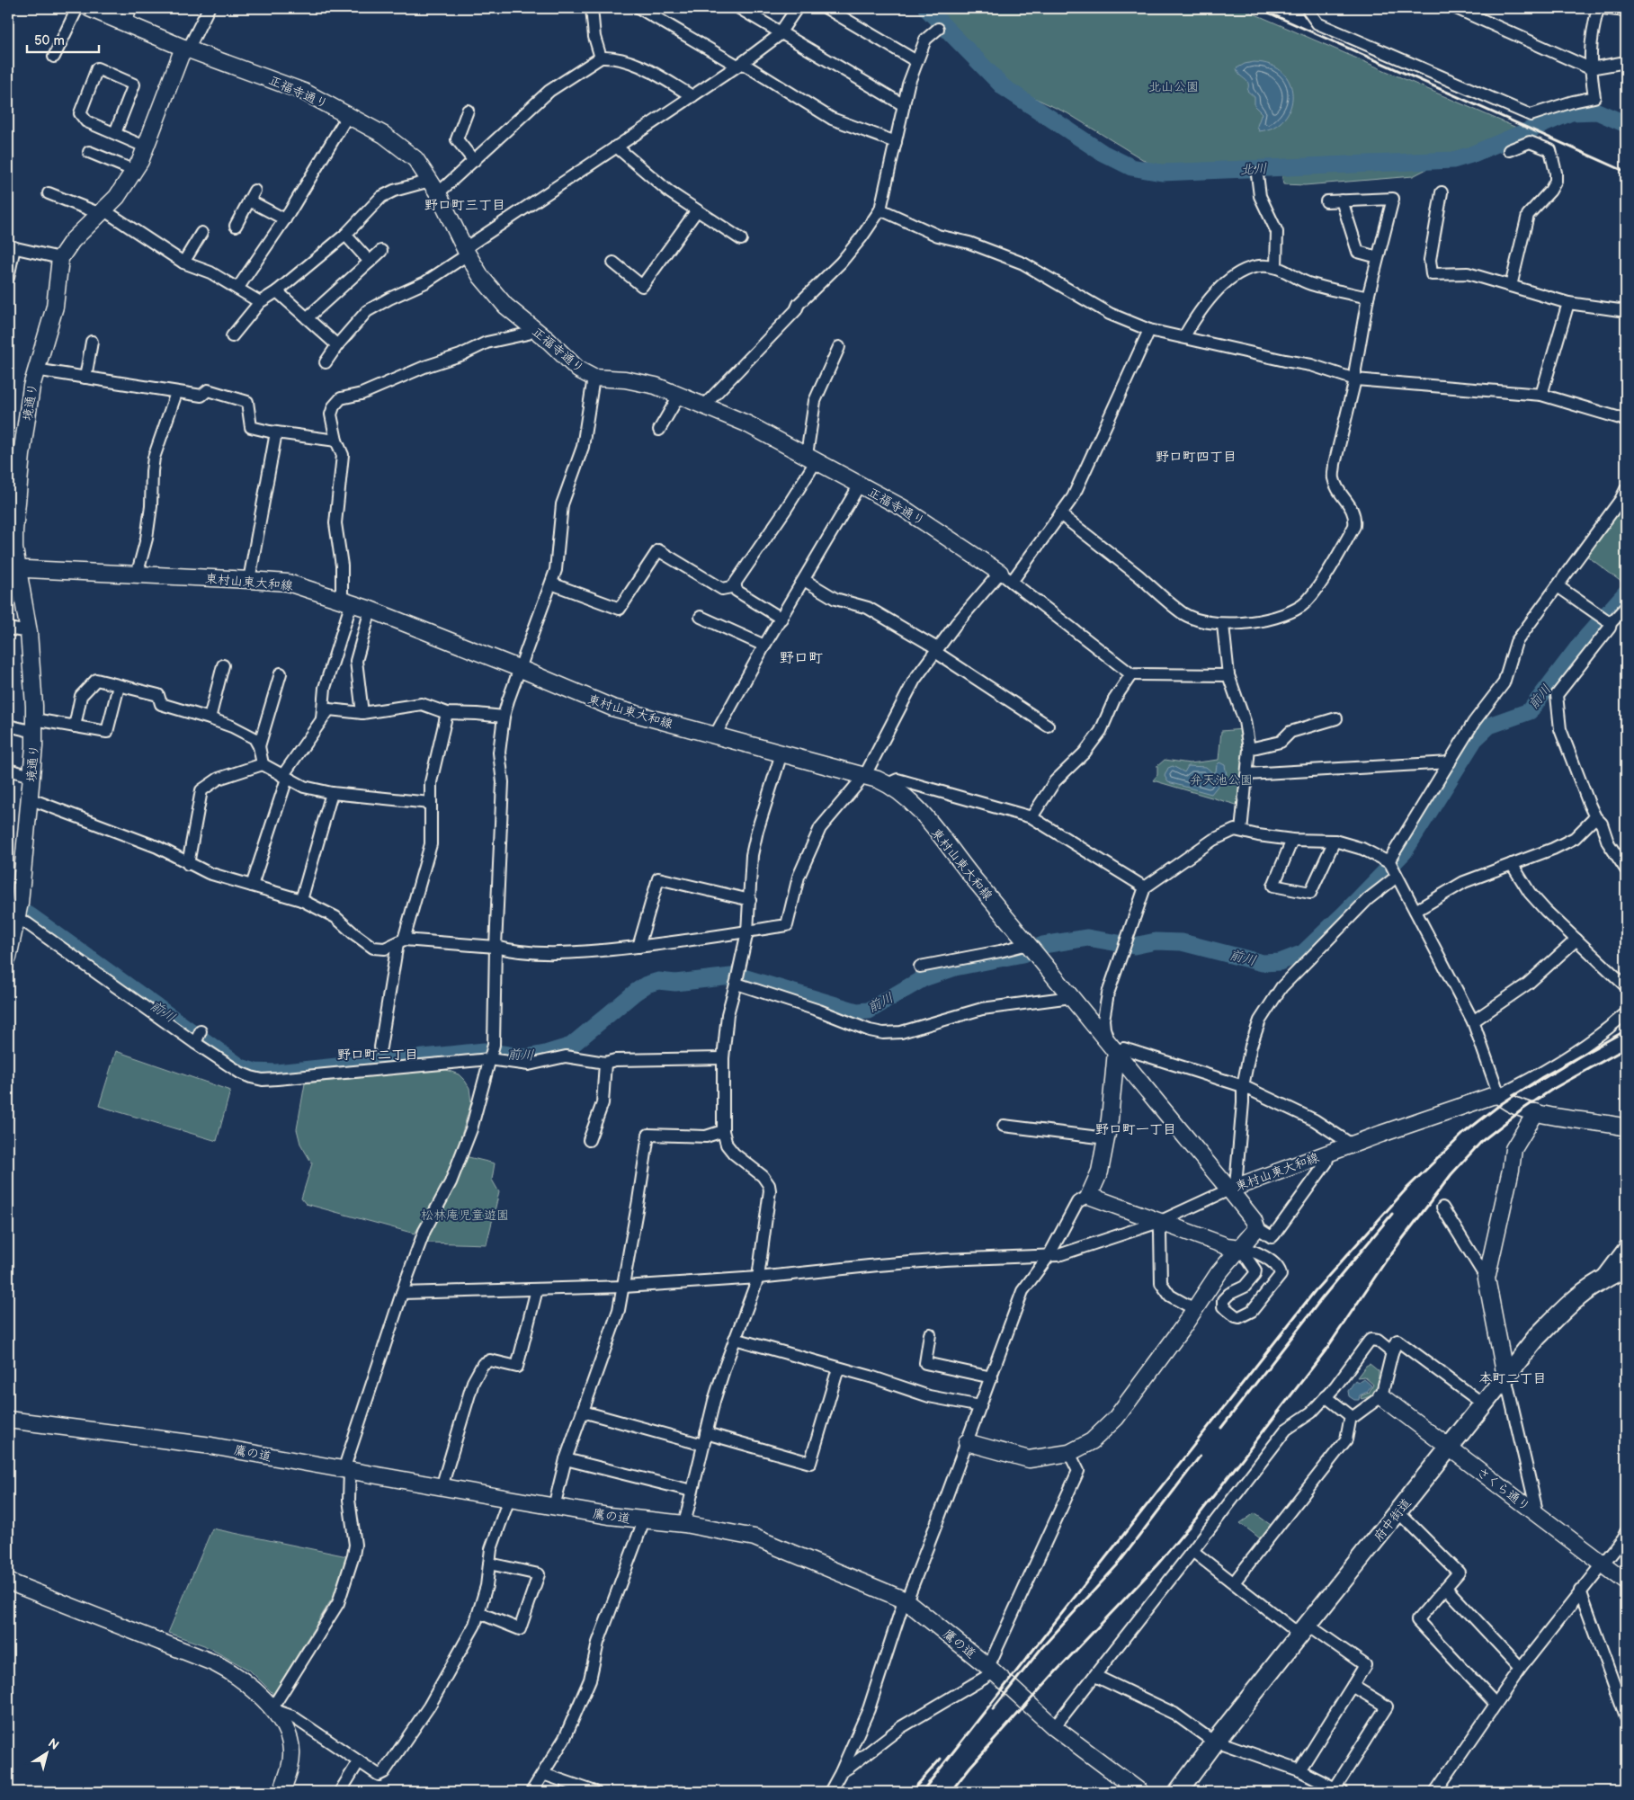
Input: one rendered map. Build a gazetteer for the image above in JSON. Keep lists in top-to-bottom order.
{
  "streets": {
    "main road": ["府中街道"],
    "street": [
      "正福寺通り",
      "境通り",
      "東村山東大和線",
      "鷹の道",
      "さくら通り"
    ]
  },
  "crossings": [
    ["正福寺通り", "境通り"],
    ["境通り", "東村山東大和線"],
    ["さくら通り", "府中街道"]
  ],
  "districts": [
    "野口町三丁目",
    "野口町四丁目",
    "野口町",
    "野口町二丁目",
    "野口町一丁目",
    "本町二丁目"
  ],
  "water": ["北川", "前川"],
  "parks": ["北山公園", "弁天池公園", "松林庵児童遊園"],
  "scale_bar": "50 m",
  "north": "top right"
}
